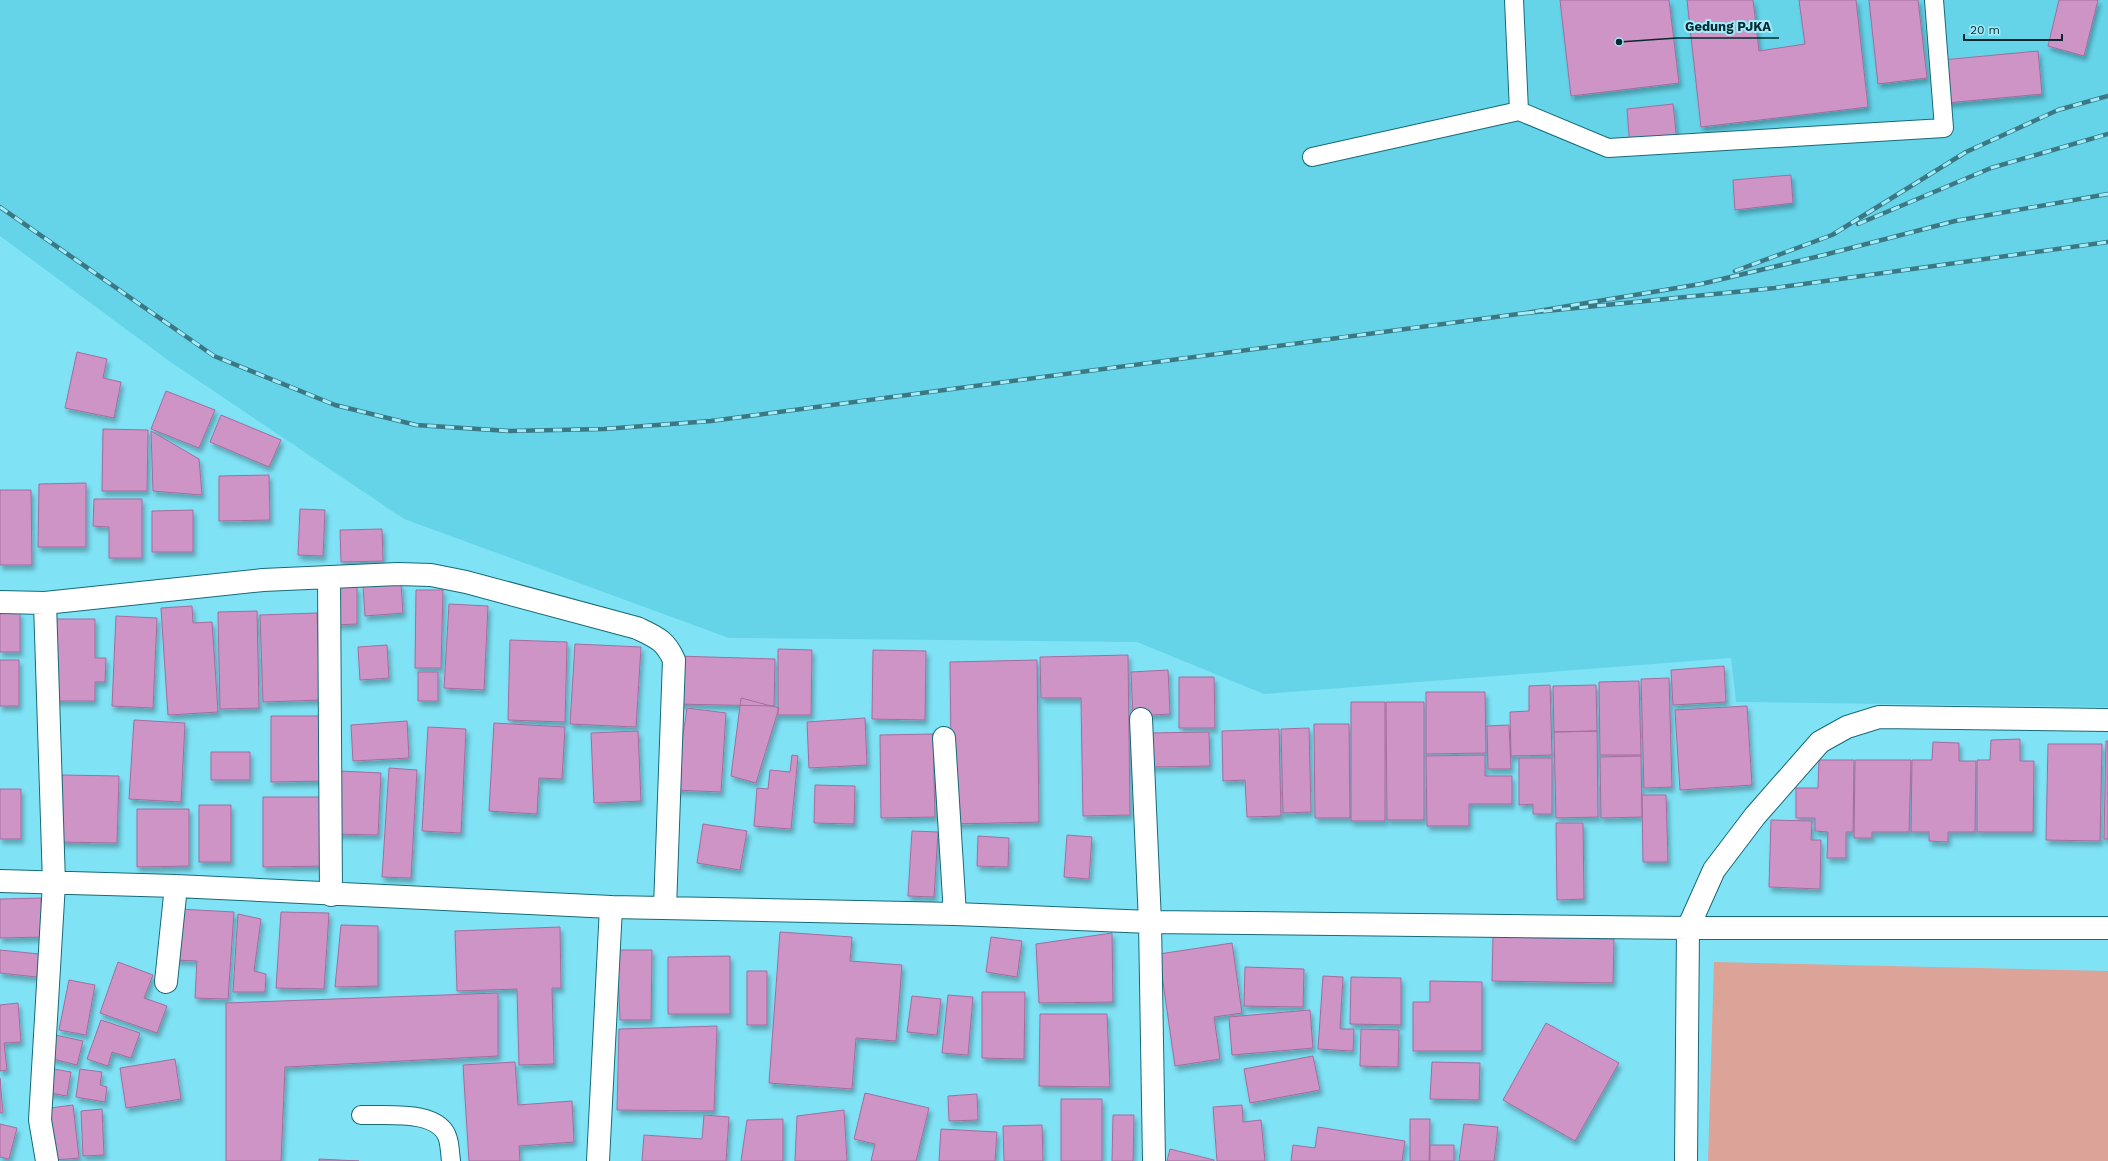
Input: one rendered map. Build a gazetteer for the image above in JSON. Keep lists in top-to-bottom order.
{
  "places": ["Gedung PJKA"],
  "scale_bar": "20 m"
}
